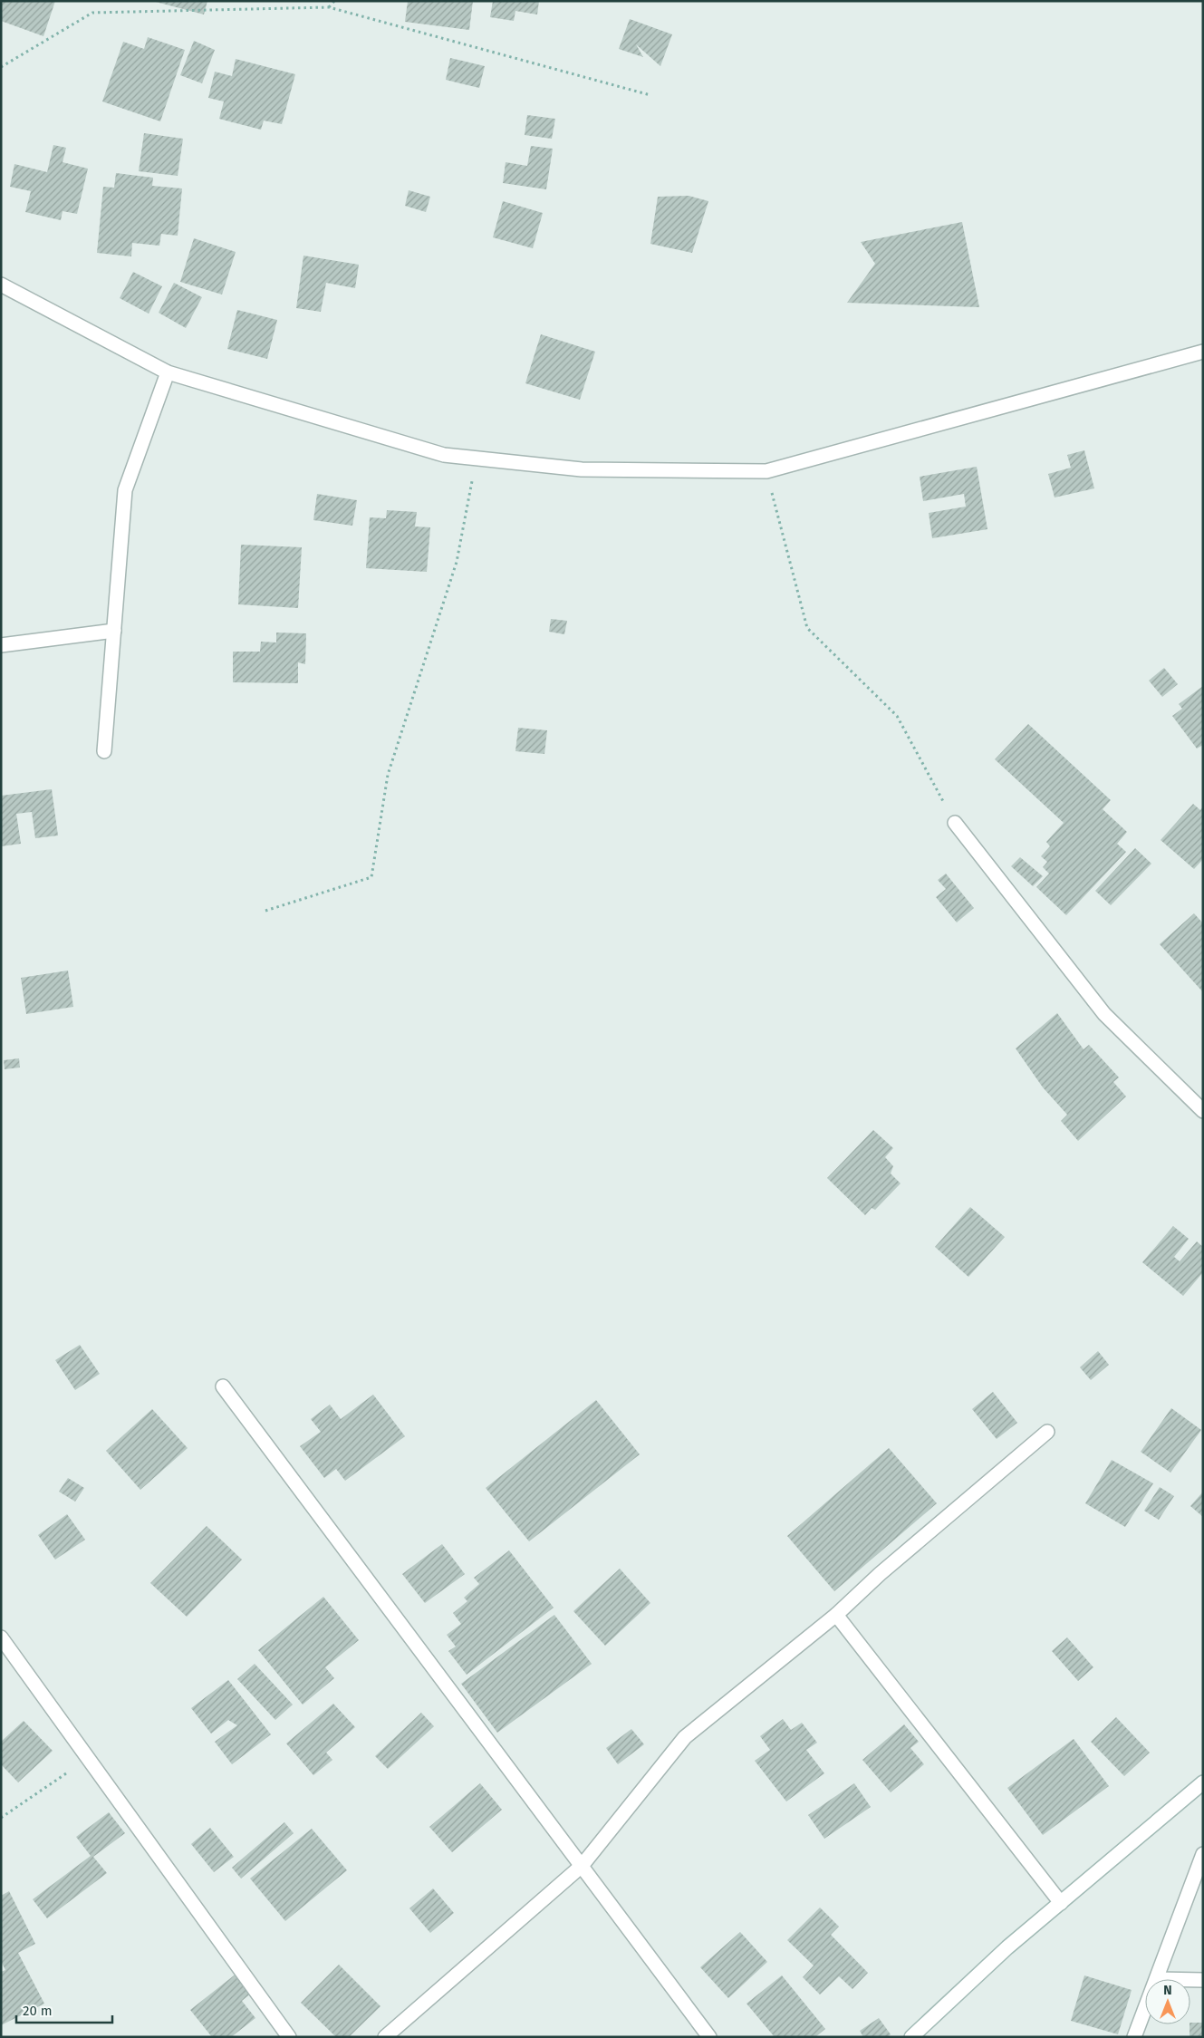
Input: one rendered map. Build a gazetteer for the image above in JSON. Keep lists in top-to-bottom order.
{
  "scale_bar": "20 m",
  "north": "top"
}
